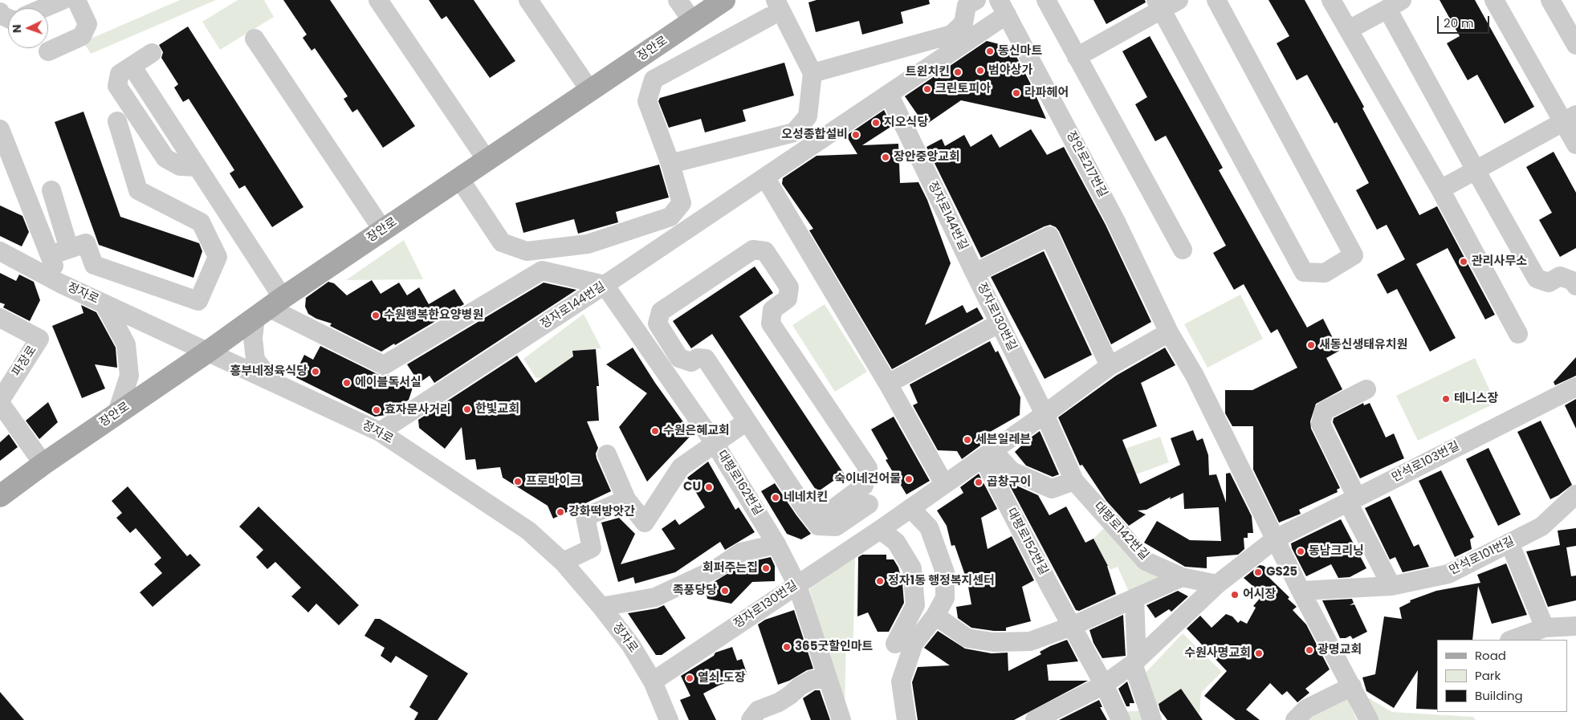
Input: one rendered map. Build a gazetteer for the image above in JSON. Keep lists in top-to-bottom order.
{
  "streets": {
    "main road": ["장안로"],
    "street": [
      "장안로217번길",
      "정자로144번길",
      "정자로",
      "정자로130번길",
      "파장로",
      "만석로103번길",
      "대평로162번길",
      "대평로142번길",
      "대평로152번길",
      "만석로101번길"
    ]
  },
  "crossings": [
    ["장안로", "정자로"],
    ["장안로217번길", "정자로144번길"],
    ["장안로217번길", "정자로130번길"],
    ["정자로144번길", "정자로"],
    ["정자로144번길", "정자로130번길"],
    ["정자로144번길", "대평로162번길"],
    ["정자로", "정자로130번길"],
    ["정자로130번길", "대평로162번길"],
    ["정자로130번길", "대평로142번길"],
    ["정자로130번길", "대평로152번길"]
  ],
  "places": [
    "동신마트",
    "범야상가",
    "트윈치킨",
    "크린토피아",
    "라파헤어",
    "지오식당",
    "오성종합설비",
    "장안중앙교회",
    "관리사무소",
    "수원행복한요양병원",
    "새동신생태유치원",
    "흥부네정육식당",
    "에이블독서실",
    "테니스장",
    "한빛교회",
    "효자문사거리",
    "수원은혜교회",
    "세븐일레븐",
    "숙이네건어물",
    "프로바이크",
    "곱창구이",
    "CU",
    "네네치킨",
    "강화떡방앗간",
    "동남크리닝",
    "회퍼주는집",
    "GS25",
    "정자1동 행정복지센터",
    "족풍당당",
    "어시장",
    "365굿할인마트",
    "광명교회",
    "수원사명교회",
    "열쇠.도장"
  ],
  "legend": ["Road", "Park", "Building"],
  "scale_bar": "20 m",
  "north": "left"
}
